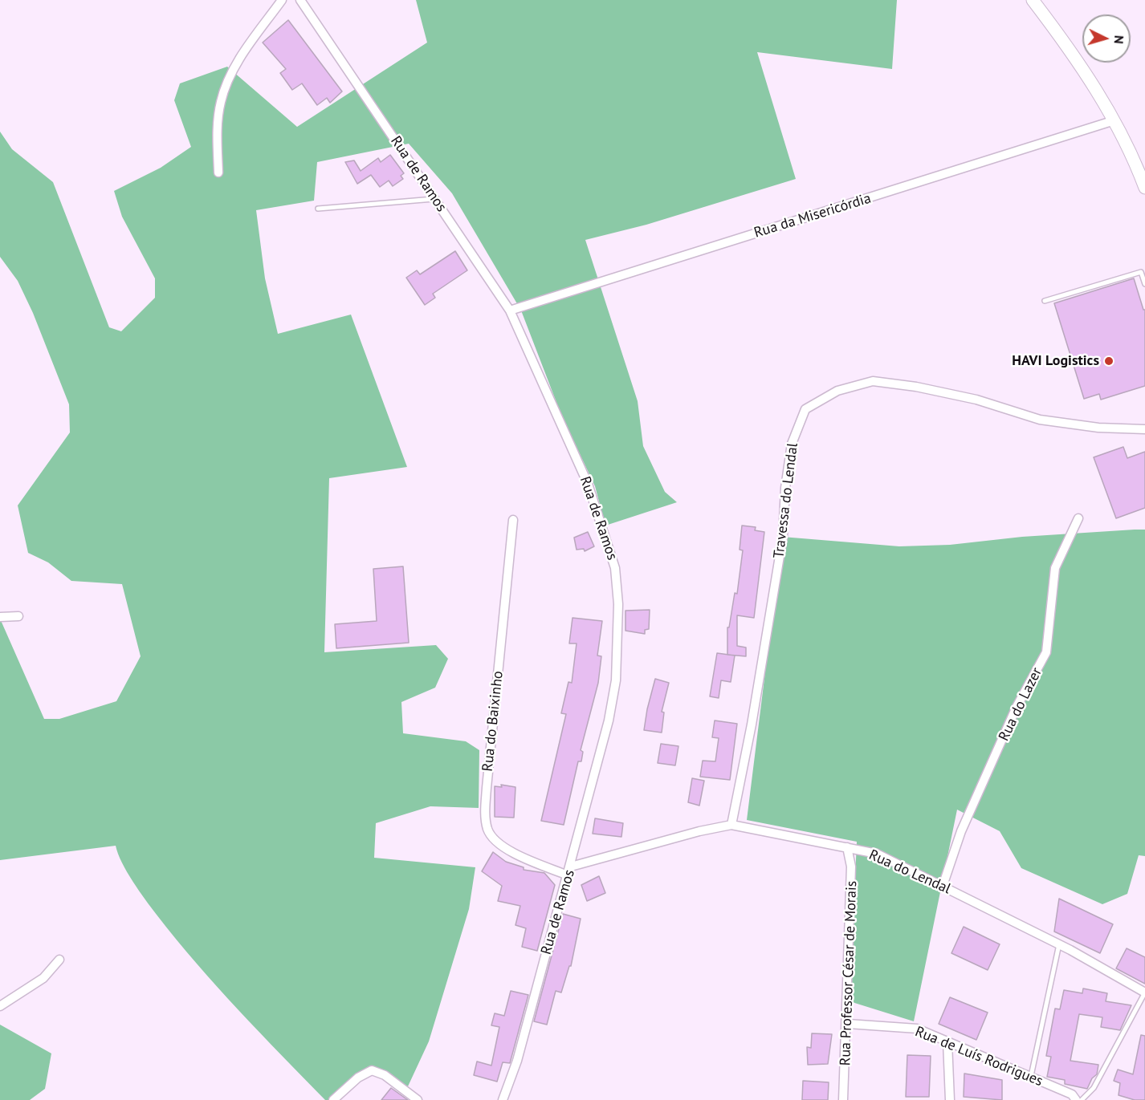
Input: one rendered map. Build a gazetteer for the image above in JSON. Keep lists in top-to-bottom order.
{
  "streets": {
    "street": [
      "Rua de Ramos",
      "Rua da Misericórdia",
      "Travessa do Lendal",
      "Rua do Lazer",
      "Rua do Baixinho",
      "Rua do Lendal",
      "Rua Professor César de Morais",
      "Rua de Luís Rodrigues"
    ]
  },
  "crossings": [
    ["Rua de Ramos", "Rua da Misericórdia"],
    ["Rua de Ramos", "Rua do Baixinho"],
    ["Rua de Ramos", "Rua do Lendal"],
    ["Travessa do Lendal", "Rua do Lendal"],
    ["Rua do Lazer", "Rua do Lendal"],
    ["Rua do Baixinho", "Rua do Lendal"],
    ["Rua do Lendal", "Rua Professor César de Morais"],
    ["Rua Professor César de Morais", "Rua de Luís Rodrigues"]
  ],
  "places": ["HAVI Logistics"],
  "north": "right"
}
